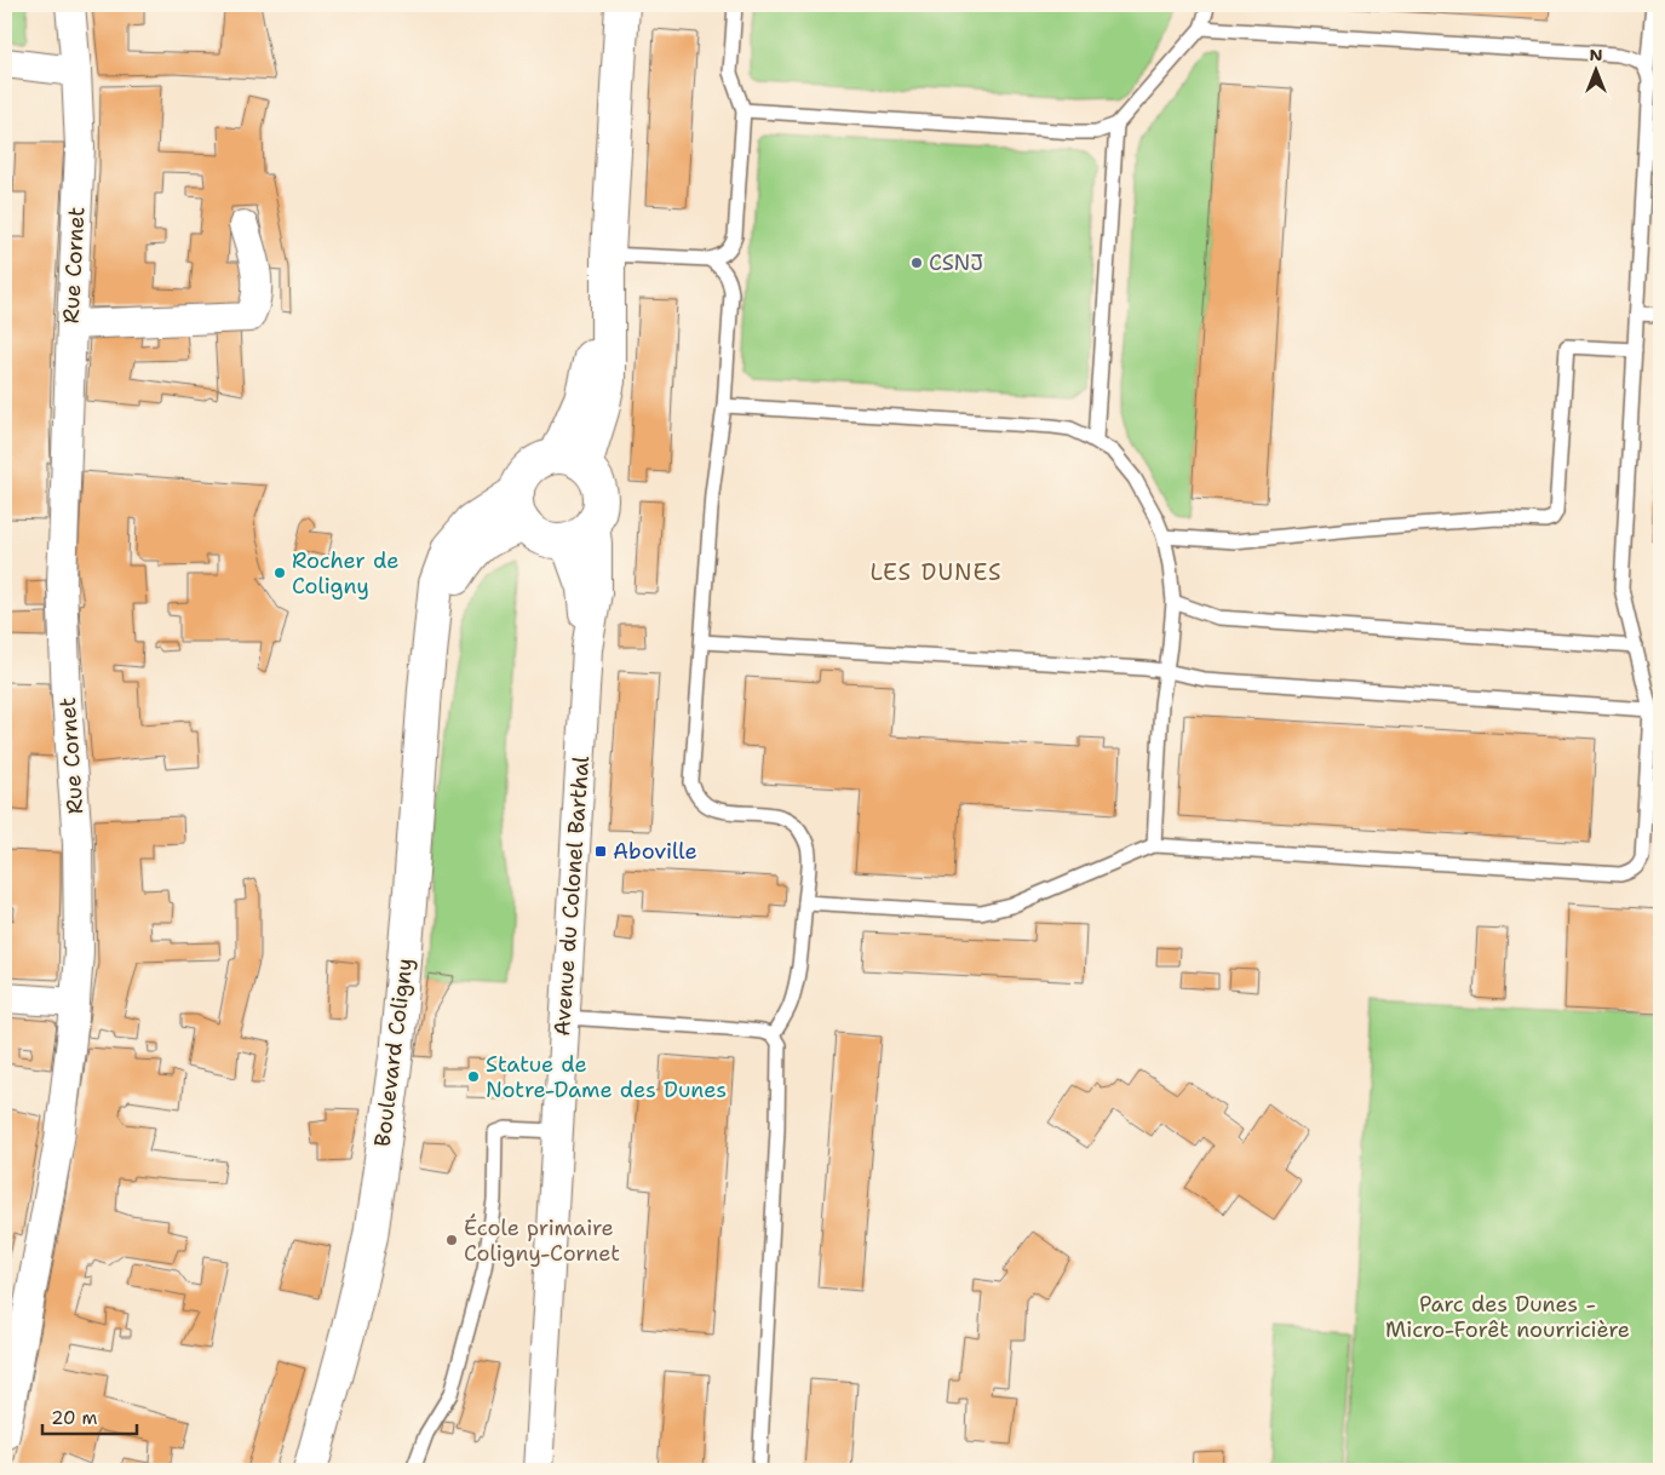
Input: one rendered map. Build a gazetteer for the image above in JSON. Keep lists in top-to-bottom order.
{
  "streets": {
    "street": ["Rue Cornet", "Avenue du Colonel Barthal", "Boulevard Coligny"]
  },
  "crossings": [
    ["Avenue du Colonel Barthal", "Boulevard Coligny"]
  ],
  "districts": ["LES DUNES"],
  "parks": ["Parc des Dunes - Micro-Forêt nourricière"],
  "places": {
    "other": [
      "CSNJ",
      "Rocher de Coligny",
      "Statue de Notre-Dame des Dunes",
      "École primaire Coligny-Cornet"
    ],
    "transit": ["Aboville"]
  },
  "scale_bar": "20 m",
  "north": "top"
}
